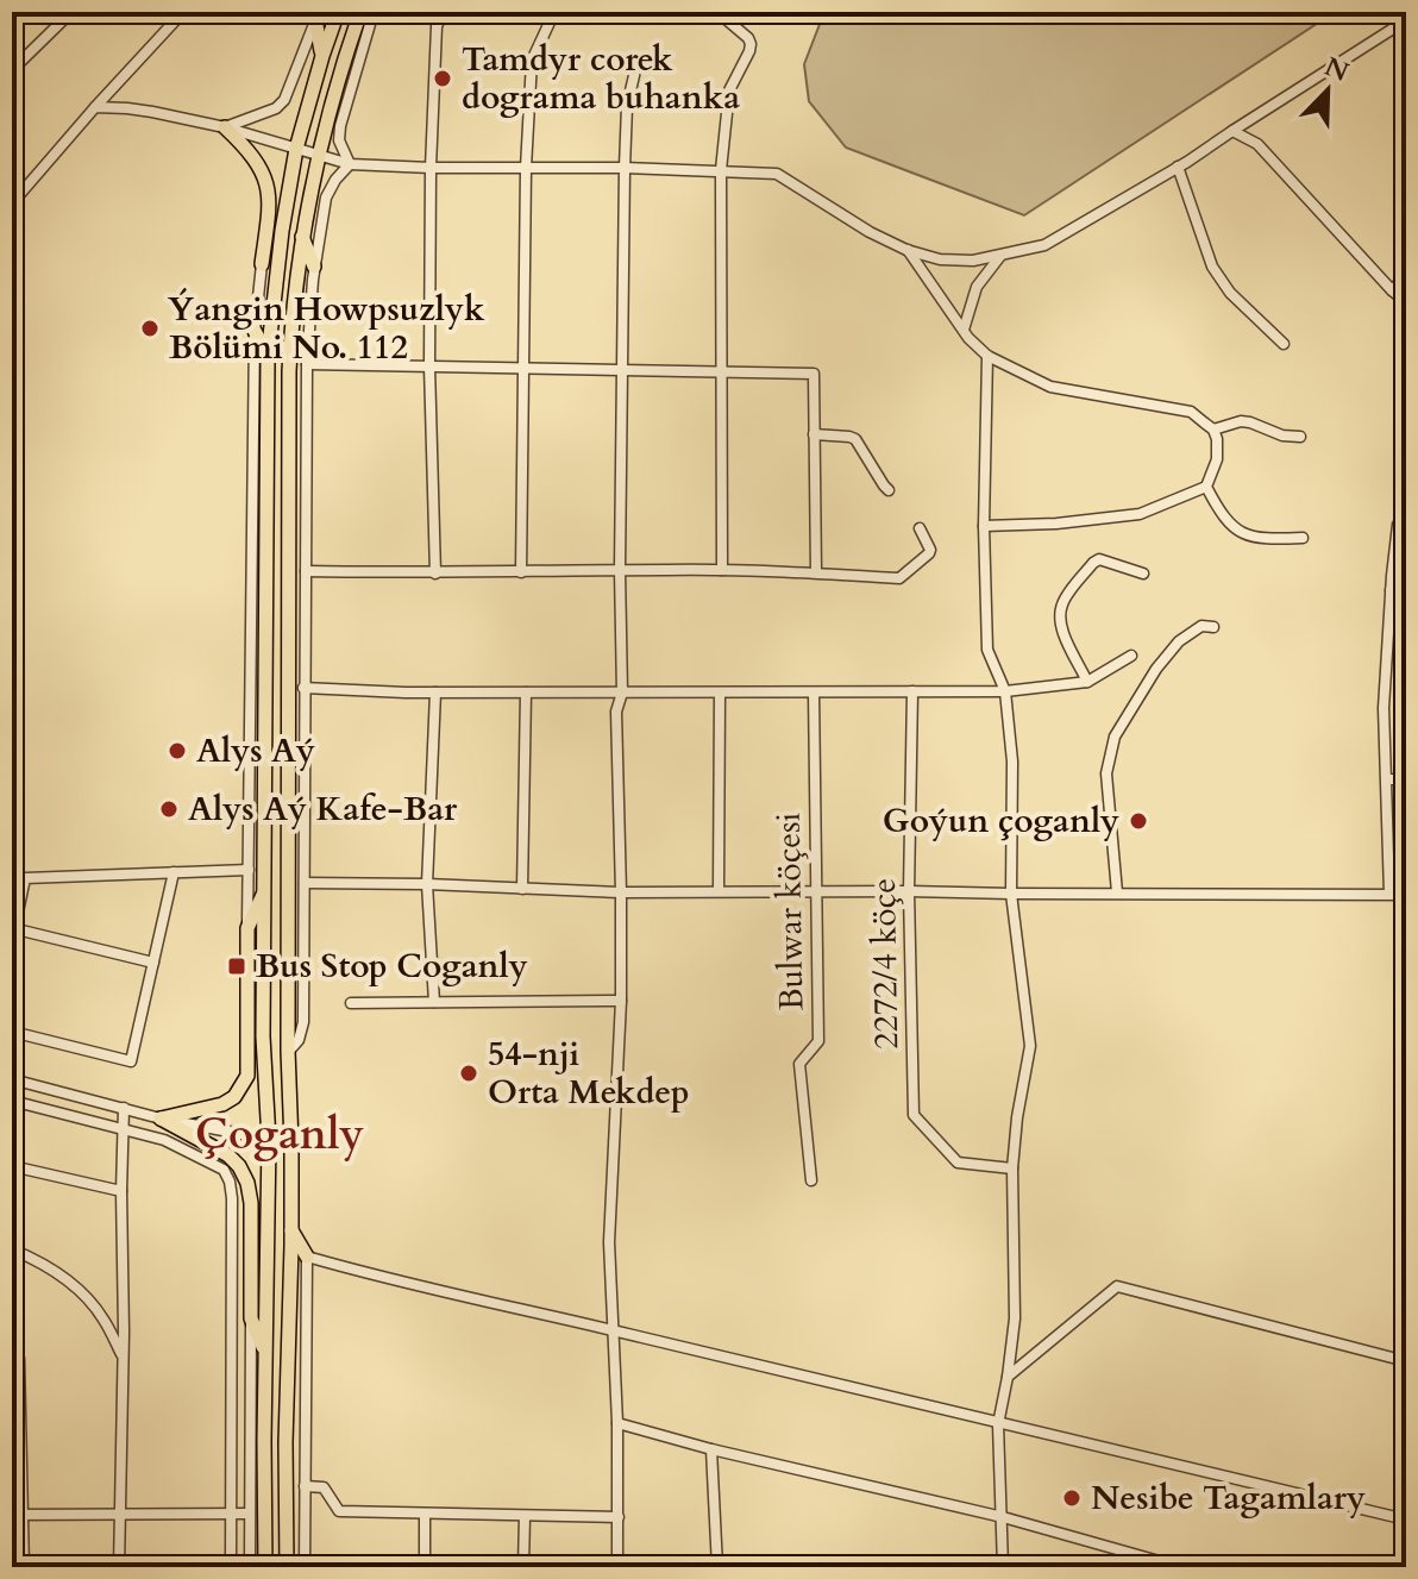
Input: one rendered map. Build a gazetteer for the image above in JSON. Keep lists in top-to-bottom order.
{
  "streets": {
    "street": ["Bulwar köçesi", "2272/4 köçe"]
  },
  "districts": ["Çoganly"],
  "places": {
    "other": [
      "Tamdyr corek dograma buhanka",
      "Ýangin Howpsuzlyk Bölümi No. 112",
      "Alys Aý",
      "Alys Aý Kafe-Bar",
      "Goýun çoganly",
      "54-nji Orta Mekdep",
      "Nesibe Tagamlary"
    ],
    "transit": ["Bus Stop Coganly"]
  },
  "north": "top right"
}
